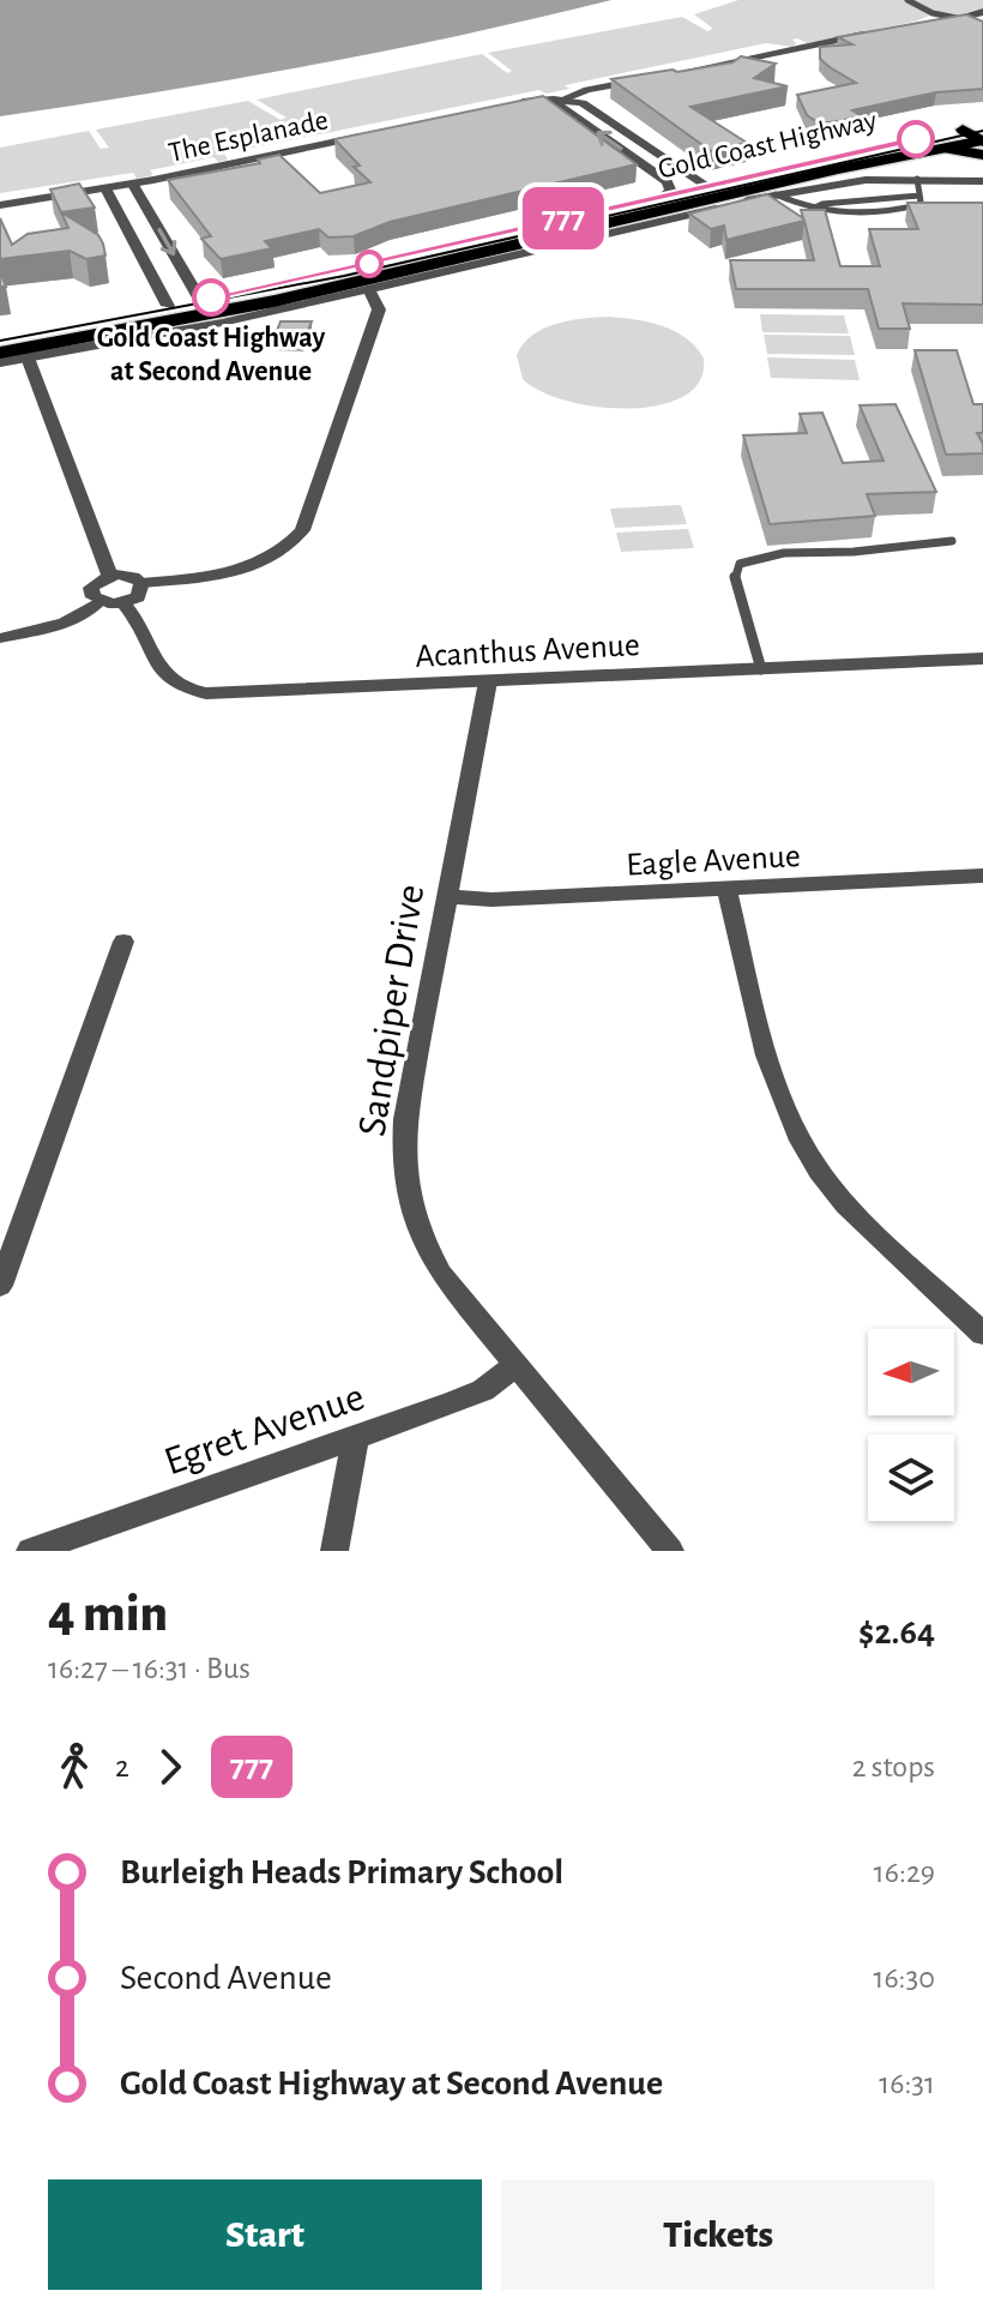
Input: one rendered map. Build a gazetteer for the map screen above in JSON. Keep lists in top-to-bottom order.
{
  "streets": {
    "highway": ["Gold Coast Highway"],
    "street": [
      "The Esplanade",
      "Acanthus Avenue",
      "Eagle Avenue",
      "Sandpiper Drive",
      "Egret Avenue"
    ]
  },
  "crossings": [
    ["Acanthus Avenue", "Sandpiper Drive"],
    ["Eagle Avenue", "Sandpiper Drive"],
    ["Sandpiper Drive", "Egret Avenue"]
  ],
  "places": ["Gold Coast Highway at Second Avenue"],
  "lines": ["bus line 777"],
  "north": "left",
  "page": {
    "on_map": "777",
    "heading": ["4 min", "16:27 – 16:31 · Bus", "$2.64"],
    "legs": ["2", "777", "2 stops"],
    "list": [
      {
        "name": "Burleigh Heads Primary School",
        "value": "16:29"
      },
      {
        "name": "Second Avenue",
        "value": "16:30"
      },
      {
        "name": "Gold Coast Highway at Second Avenue",
        "value": "16:31"
      }
    ],
    "buttons": ["Start", "Tickets"]
  }
}
